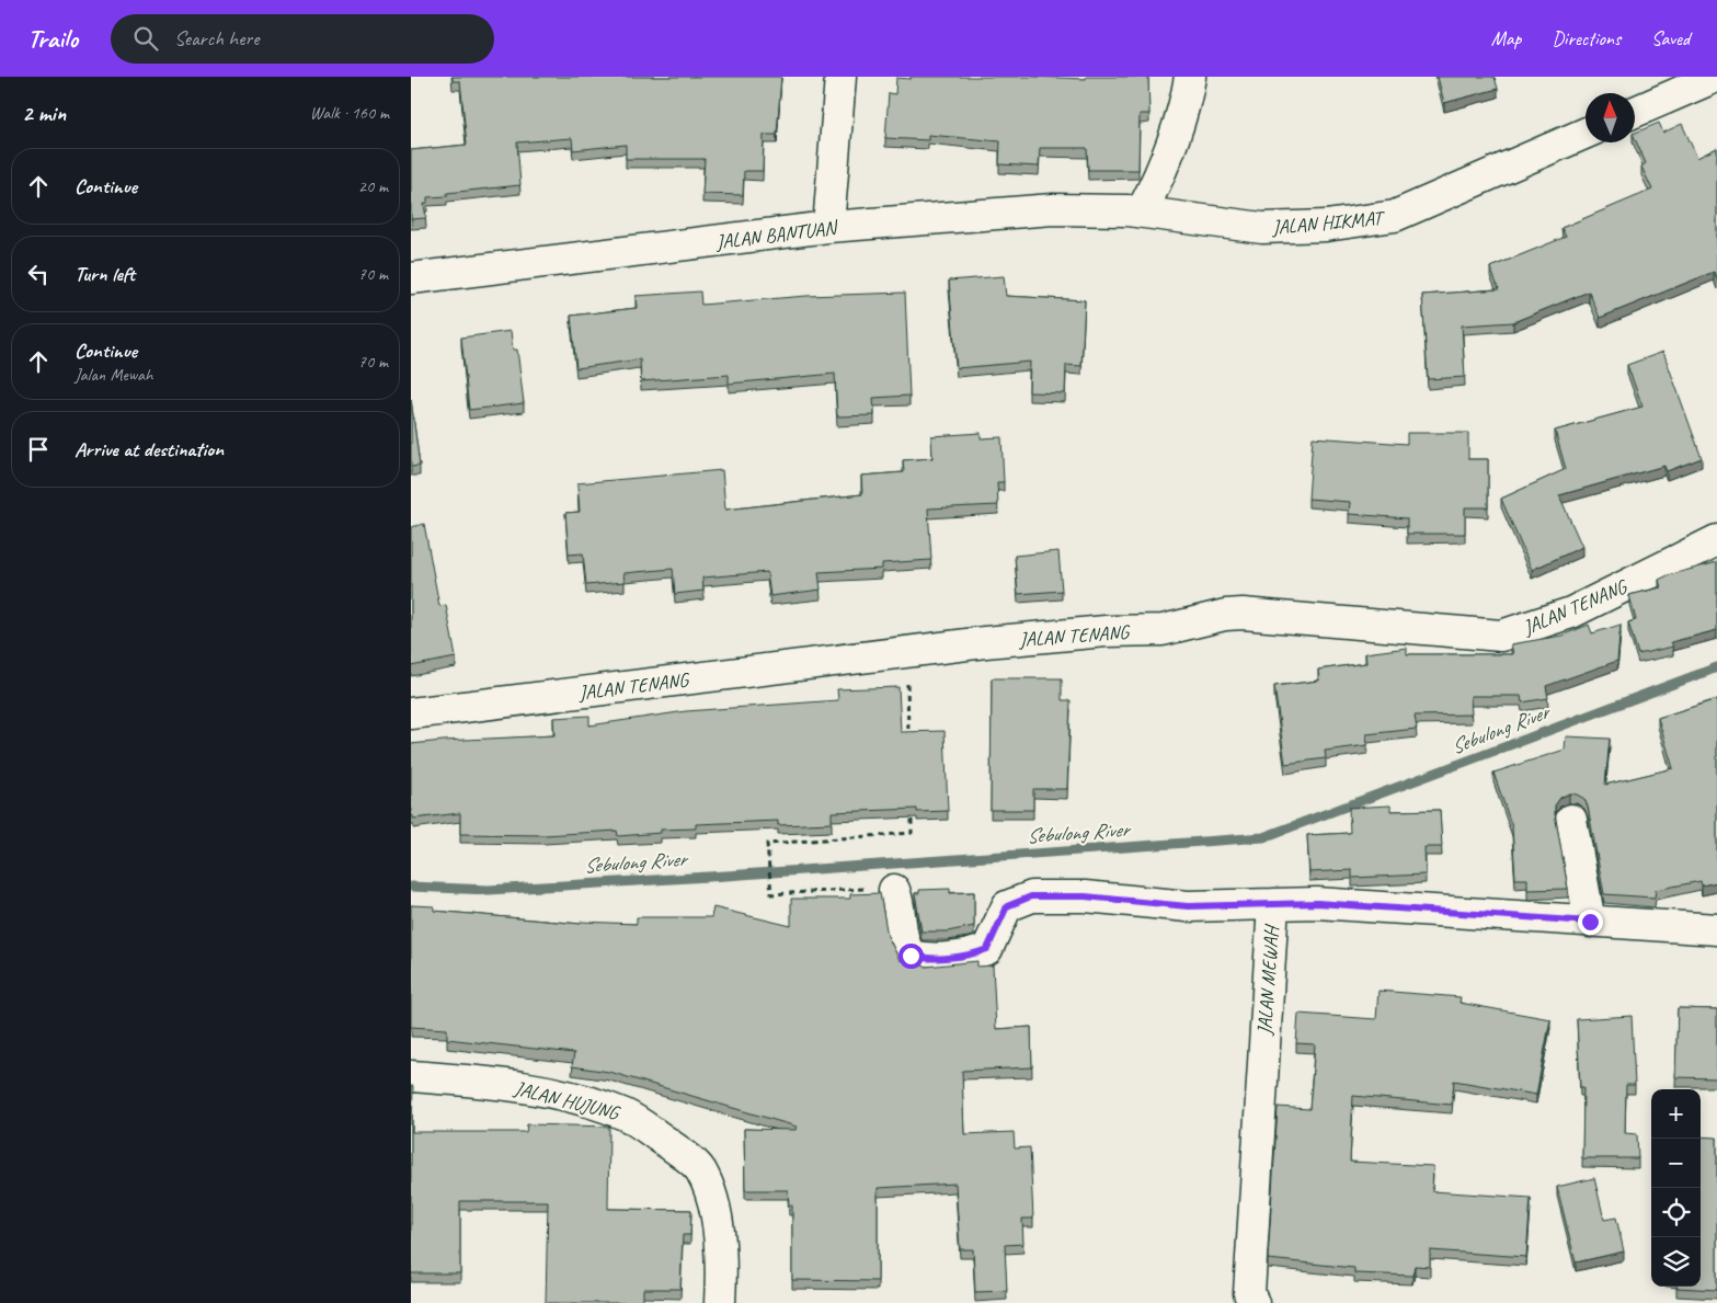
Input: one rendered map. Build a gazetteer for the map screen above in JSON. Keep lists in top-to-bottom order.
{
  "streets": {
    "street": [
      "JALAN HIKMAT",
      "JALAN BANTUAN",
      "JALAN TENANG",
      "JALAN MEWAH",
      "JALAN HUJUNG"
    ]
  },
  "crossings": [
    ["JALAN HIKMAT", "JALAN BANTUAN"]
  ],
  "water": ["Sebulong River"],
  "north": "top",
  "page": {
    "header": "Trailo",
    "search": "Search here",
    "nav": ["Map", "Directions", "Saved"],
    "heading": ["2 min", "Walk · 160 m"],
    "list": [
      ["Continue", "20 m"],
      ["Turn left", "70 m"],
      ["Continue", "Jalan Mewah", "70 m"],
      "Arrive at destination"
    ],
    "map_buttons": ["+", "−"]
  }
}
